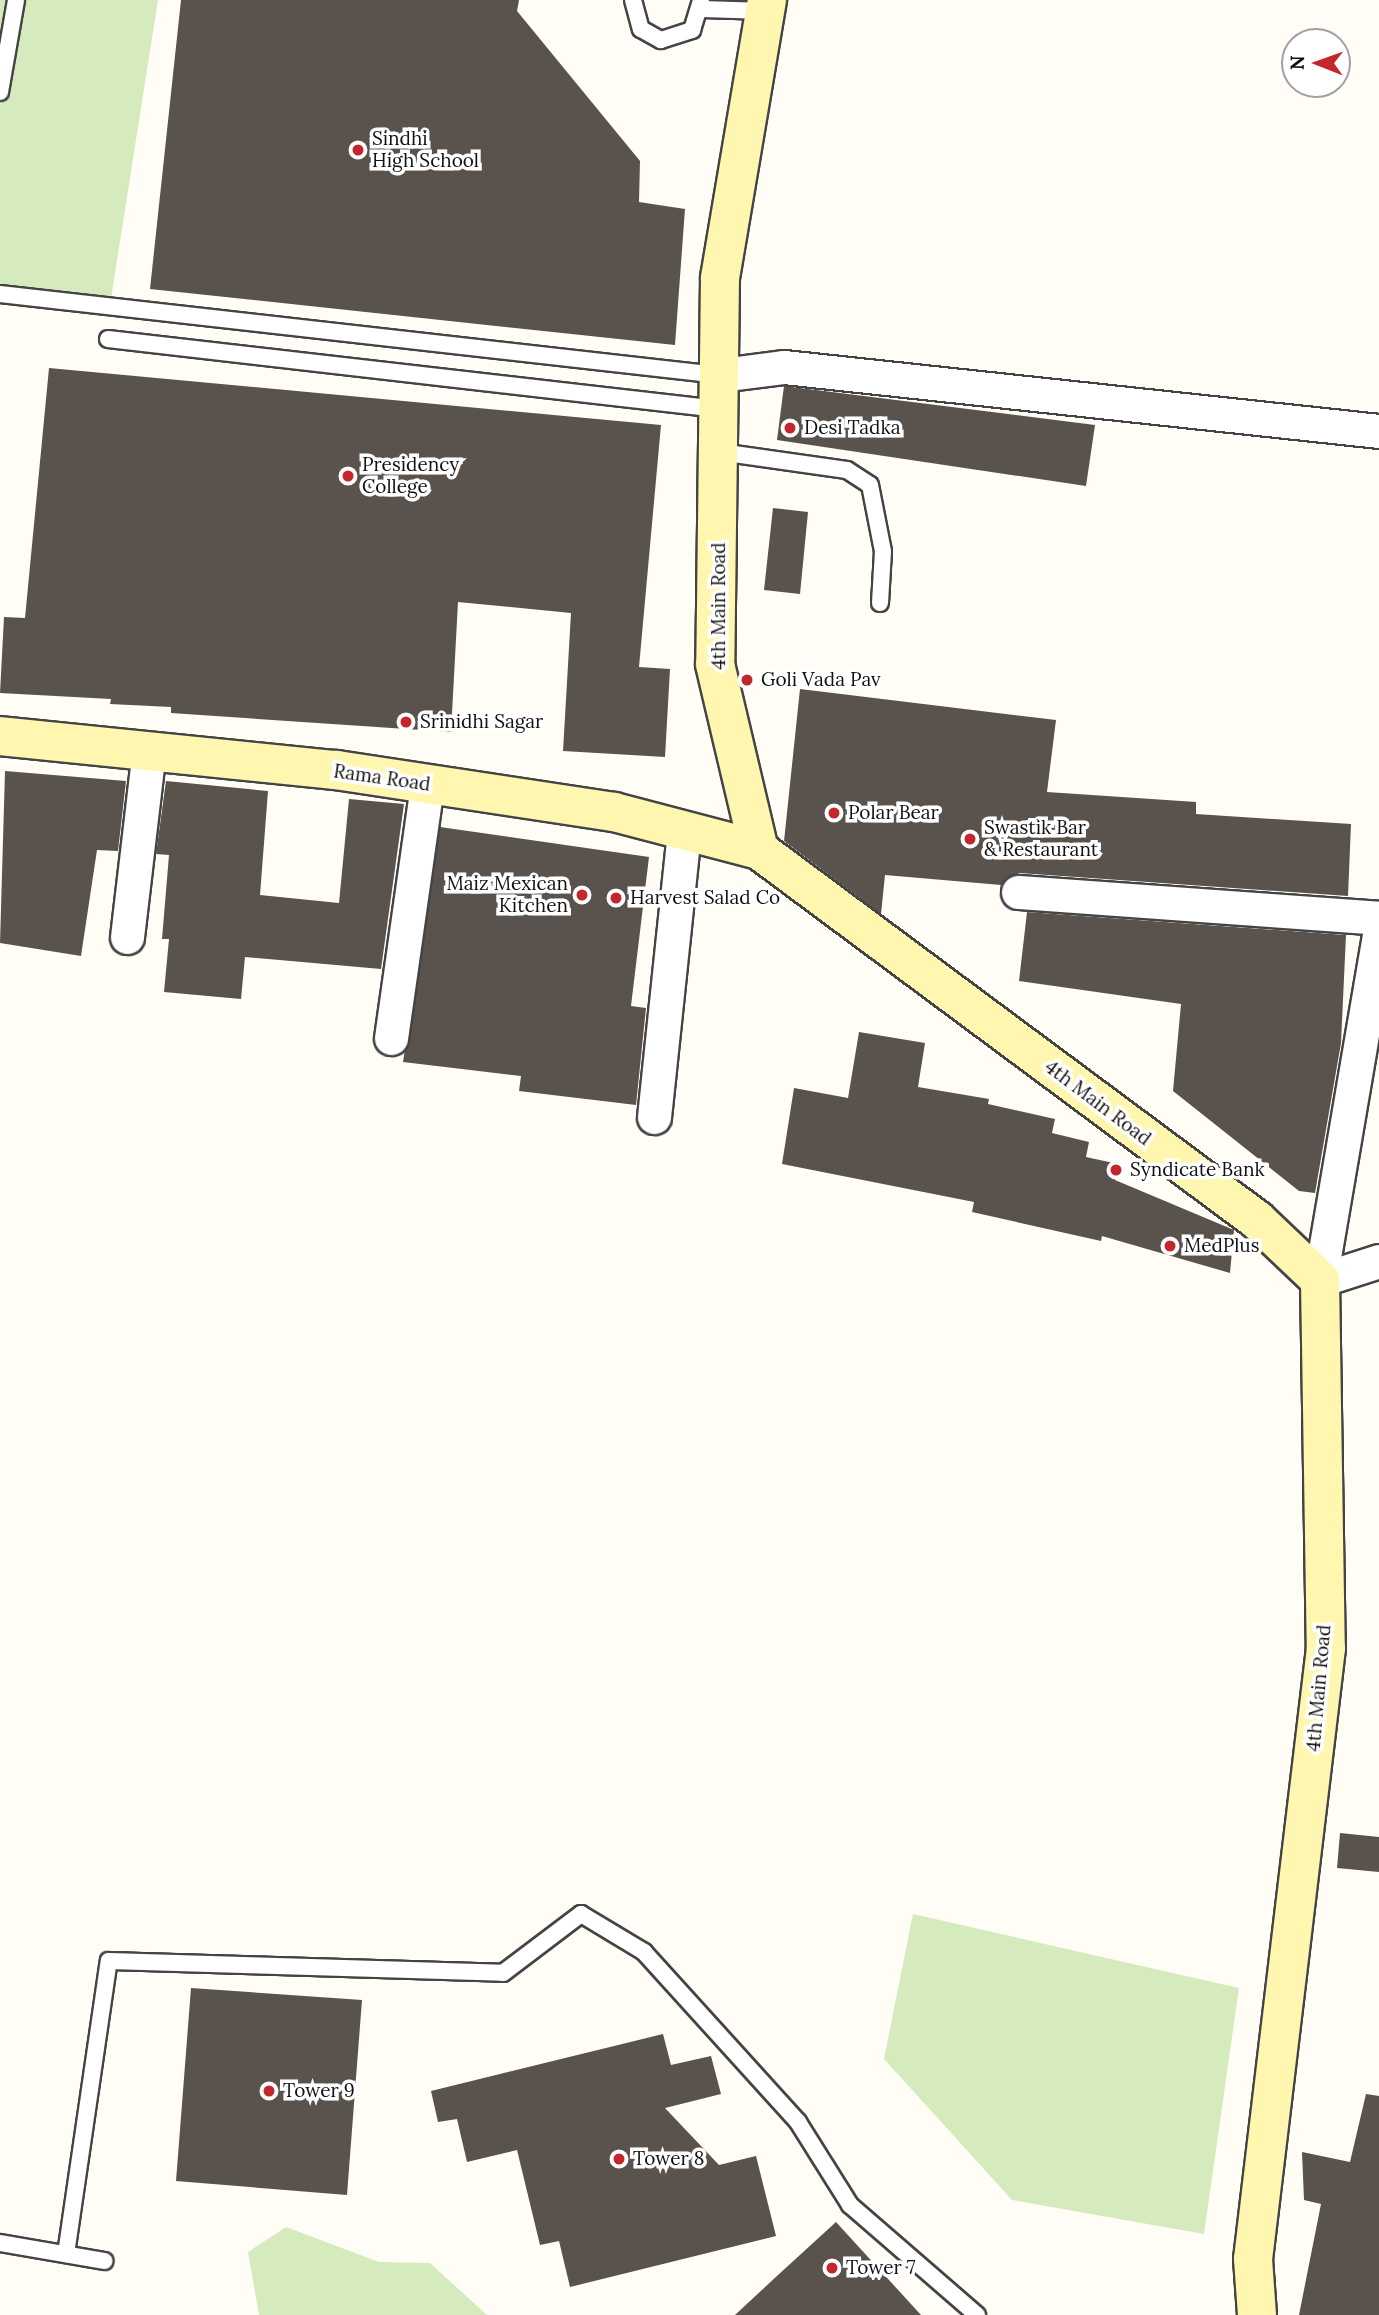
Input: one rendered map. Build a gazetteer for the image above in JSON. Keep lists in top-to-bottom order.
{
  "streets": {
    "street": ["4th Main Road", "Rama Road"]
  },
  "crossings": [
    ["4th Main Road", "Rama Road"]
  ],
  "places": [
    "Sindhi High School",
    "Desi Tadka",
    "Presidency College",
    "Goli Vada Pav",
    "Srinidhi Sagar",
    "Polar Bear",
    "Swastik Bar & Restaurant",
    "Maiz Mexican Kitchen",
    "Harvest Salad Co",
    "Syndicate Bank",
    "MedPlus",
    "Tower 9",
    "Tower 8",
    "Tower 7"
  ],
  "north": "left"
}
